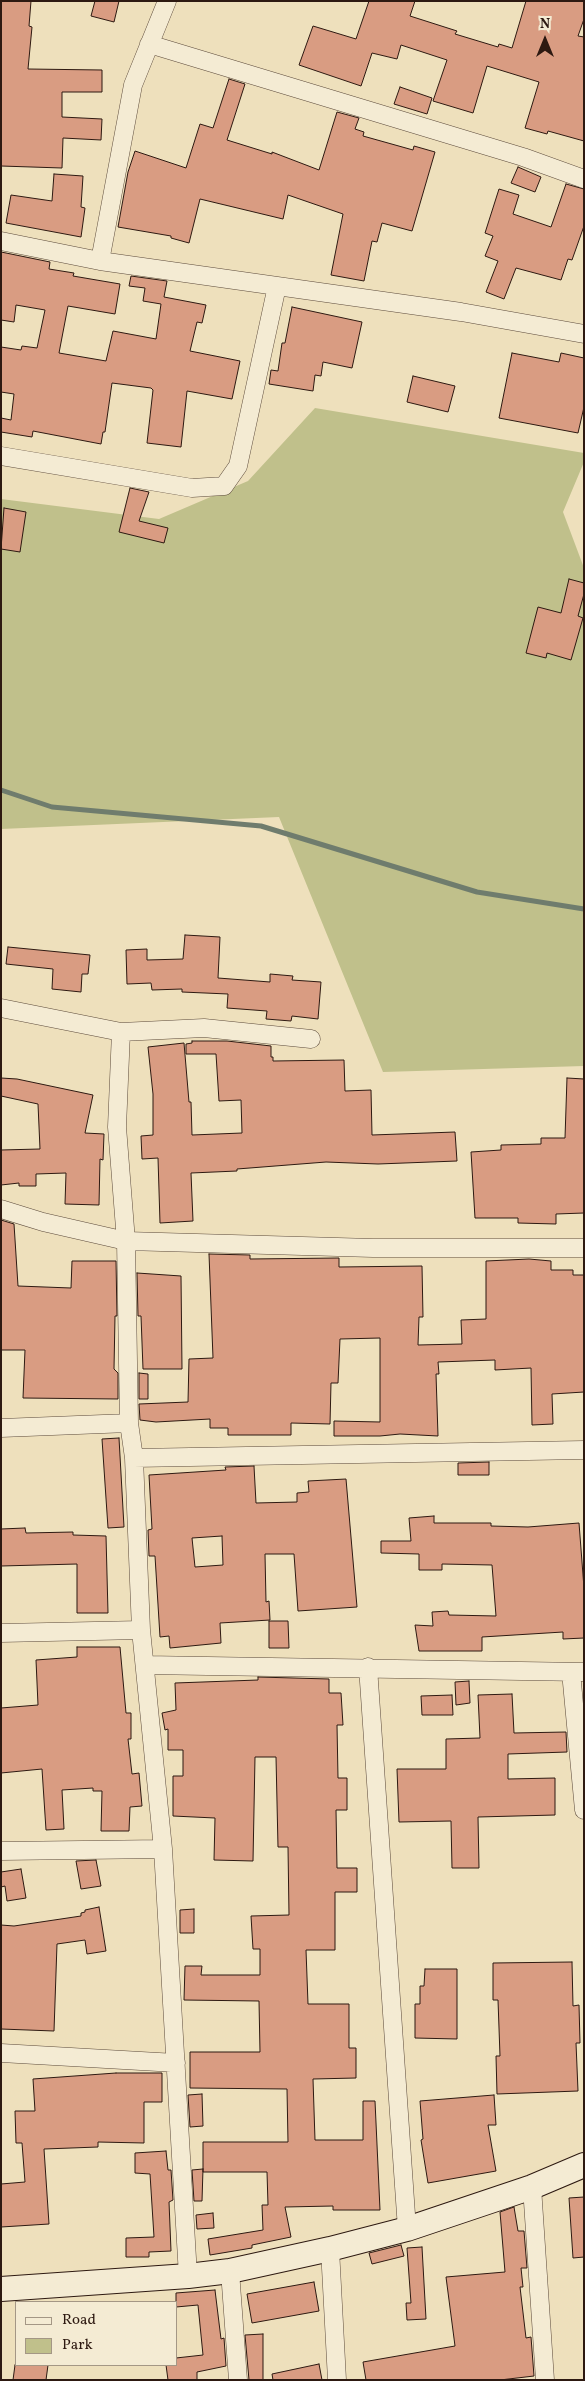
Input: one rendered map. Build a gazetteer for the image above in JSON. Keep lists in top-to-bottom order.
{
  "legend": ["Road", "Park"],
  "north": "top"
}
